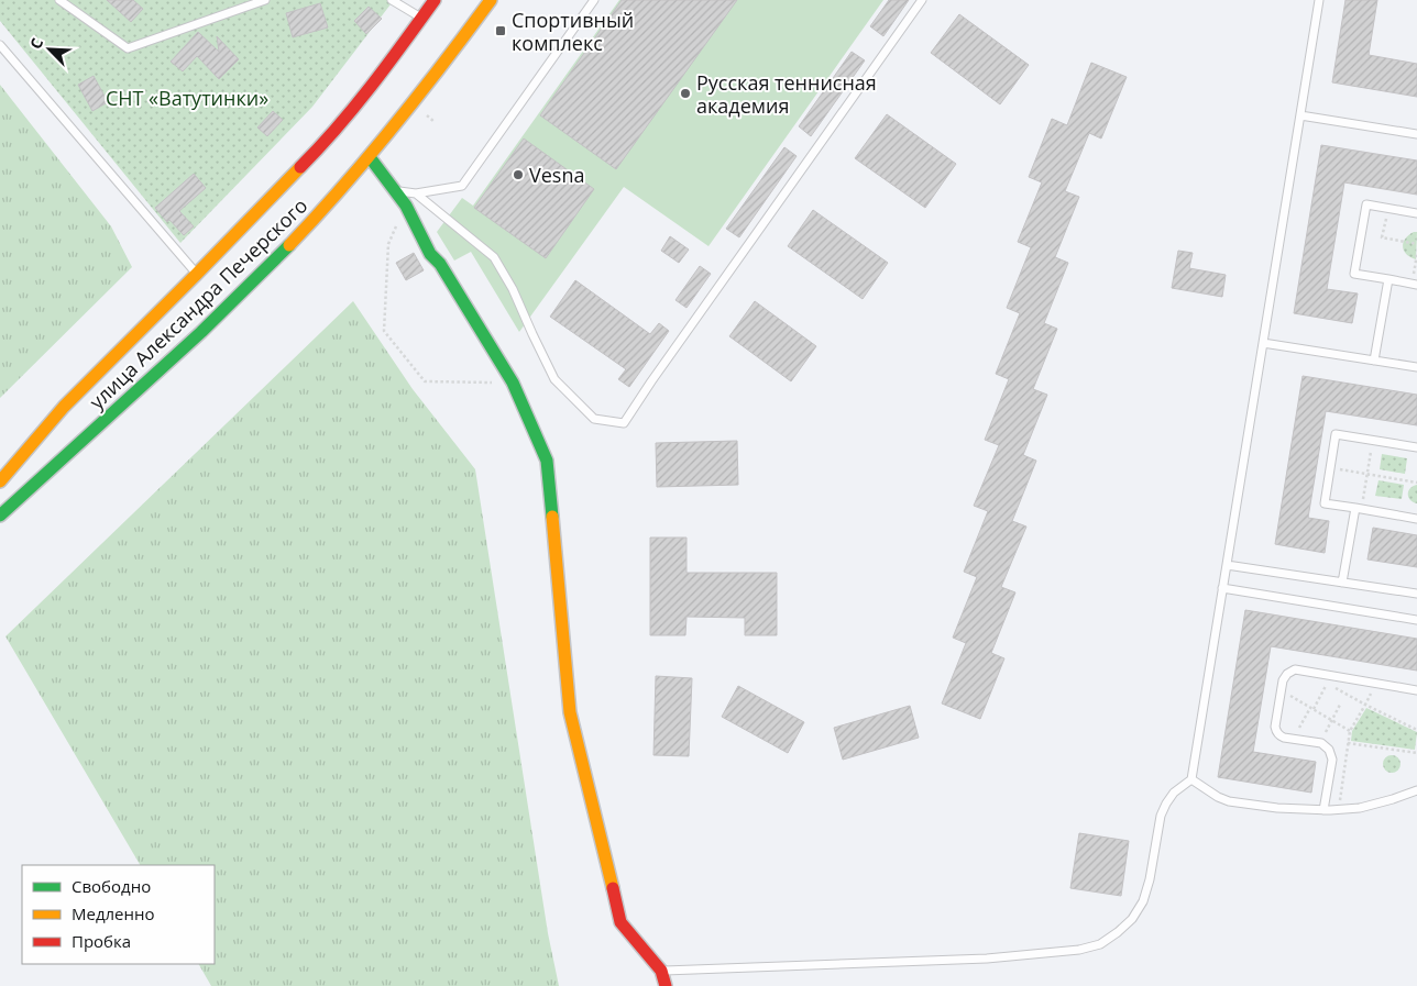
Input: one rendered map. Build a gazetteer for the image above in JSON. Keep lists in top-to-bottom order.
{
  "streets": {
    "street": ["улица Александра Печерского"]
  },
  "parks": ["СНТ «Ватутинки»"],
  "places": {
    "transit": ["Спортивный комплекс"],
    "other": ["Русская теннисная академия", "Vesna"]
  },
  "legend": ["Свободно", "Медленно", "Пробка"],
  "north": "top left"
}
